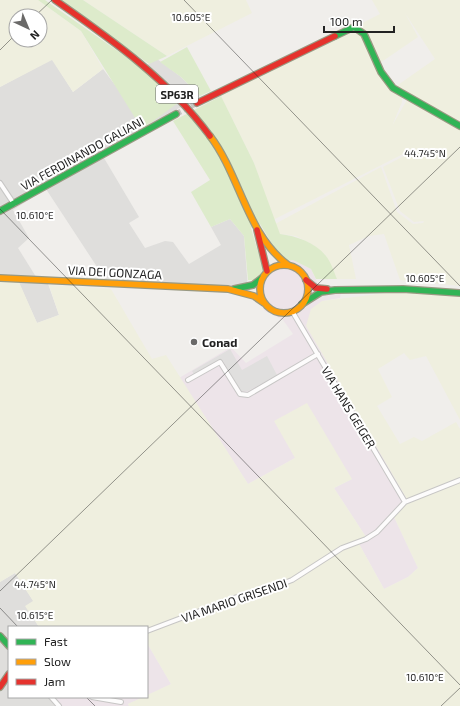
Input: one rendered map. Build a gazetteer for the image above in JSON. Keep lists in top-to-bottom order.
{
  "streets": {
    "main road": ["SP63R", "VIA FERDINANDO GALIANI", "VIA DEI GONZAGA"],
    "street": ["VIA HANS GEIGER", "VIA MARIO GRISENDI"]
  },
  "crossings": [
    ["SP63R", "VIA DEI GONZAGA"],
    ["SP63R", "VIA HANS GEIGER"],
    ["VIA DEI GONZAGA", "VIA HANS GEIGER"],
    ["VIA HANS GEIGER", "VIA MARIO GRISENDI"]
  ],
  "places": ["Conad"],
  "legend": ["Fast", "Slow", "Jam"],
  "scale_bar": "100 m",
  "north": "bottom right",
  "coordinates": [
    "10.605°E",
    "44.745°N",
    "10.610°E",
    "10.615°E"
  ]
}
